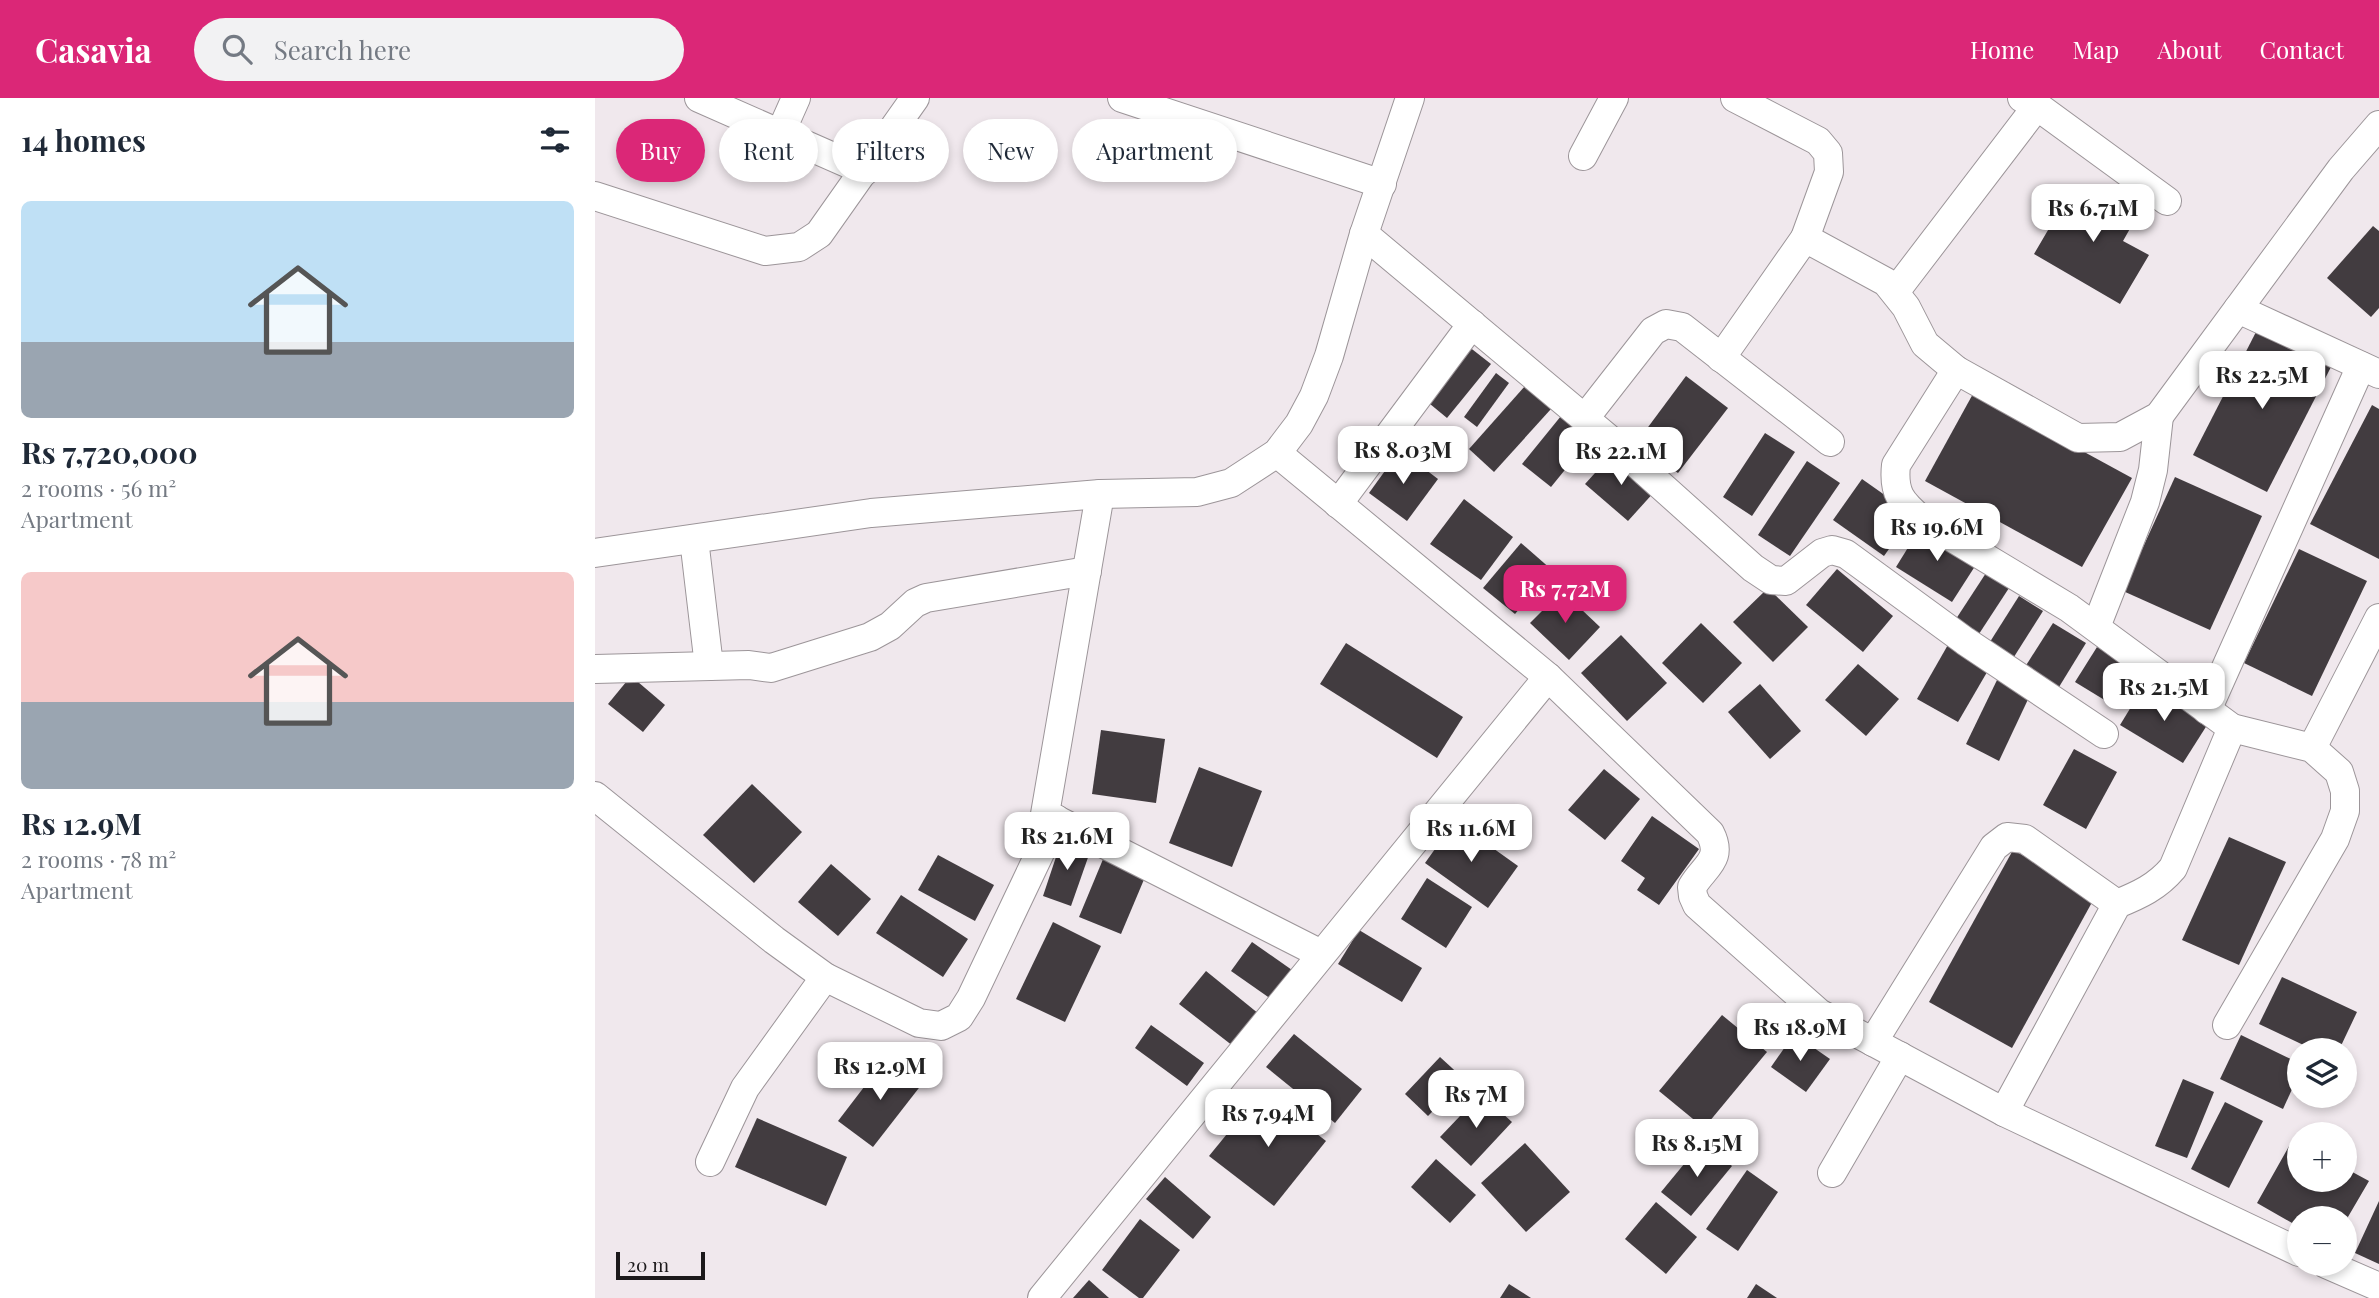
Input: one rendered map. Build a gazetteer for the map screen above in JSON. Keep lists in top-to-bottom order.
{
  "scale_bar": "20 m",
  "page": {
    "header": "Casavia",
    "search": "Search here",
    "nav": [
      "Home",
      "Map",
      "About",
      "Contact"
    ],
    "heading": "14 homes",
    "chip": [
      "Buy",
      "Rent",
      "Filters",
      "New",
      "Apartment"
    ],
    "list": [
      {
        "name": "Rs 7,720,000",
        "note": "2 rooms · 56 m² · Apartment"
      },
      {
        "name": "Rs 12.9M",
        "note": "2 rooms · 78 m² · Apartment"
      }
    ],
    "price": [
      "Rs 6.71M",
      "Rs 22.5M",
      "Rs 8.03M",
      "Rs 22.1M",
      "Rs 19.6M",
      "Rs 7.72M",
      "Rs 21.5M",
      "Rs 11.6M",
      "Rs 21.6M",
      "Rs 18.9M",
      "Rs 12.9M",
      "Rs 7M",
      "Rs 7.94M",
      "Rs 8.15M"
    ],
    "map_buttons": ["+", "−"],
    "scale": "20 m"
  }
}
